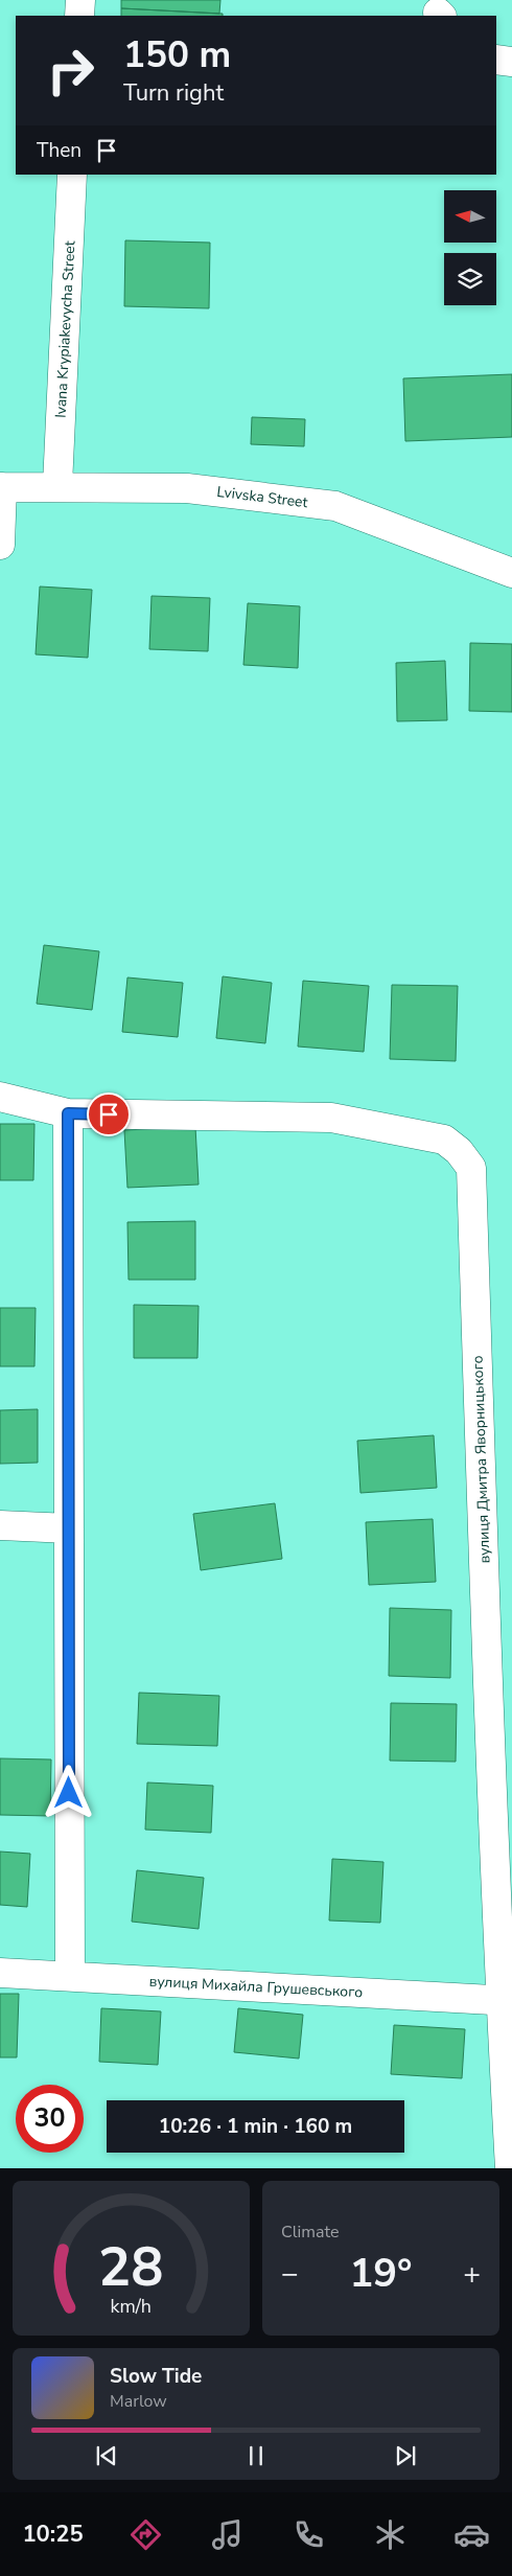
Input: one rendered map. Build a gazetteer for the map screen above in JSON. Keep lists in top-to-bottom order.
{
  "streets": {
    "street": [
      "Ivana Krypiakevycha Street",
      "Lvivska Street",
      "вулиця Дмитра Яворницького",
      "вулиця Михайла Грушевського"
    ]
  },
  "crossings": [
    ["Ivana Krypiakevycha Street", "Lvivska Street"],
    ["вулиця Дмитра Яворницького", "вулиця Михайла Грушевського"]
  ],
  "north": "left",
  "page": {
    "turn": ["150 m", "Turn right"],
    "then": "Then",
    "limit": "30",
    "trip": "10:26 · 1 min · 160 m",
    "tile": "Climate",
    "heat": ["−", "19°", "+"],
    "song": ["Slow Tide", "Marlow"],
    "tabs": "10:25",
    "gauge": ["28", "km/h"]
  }
}
